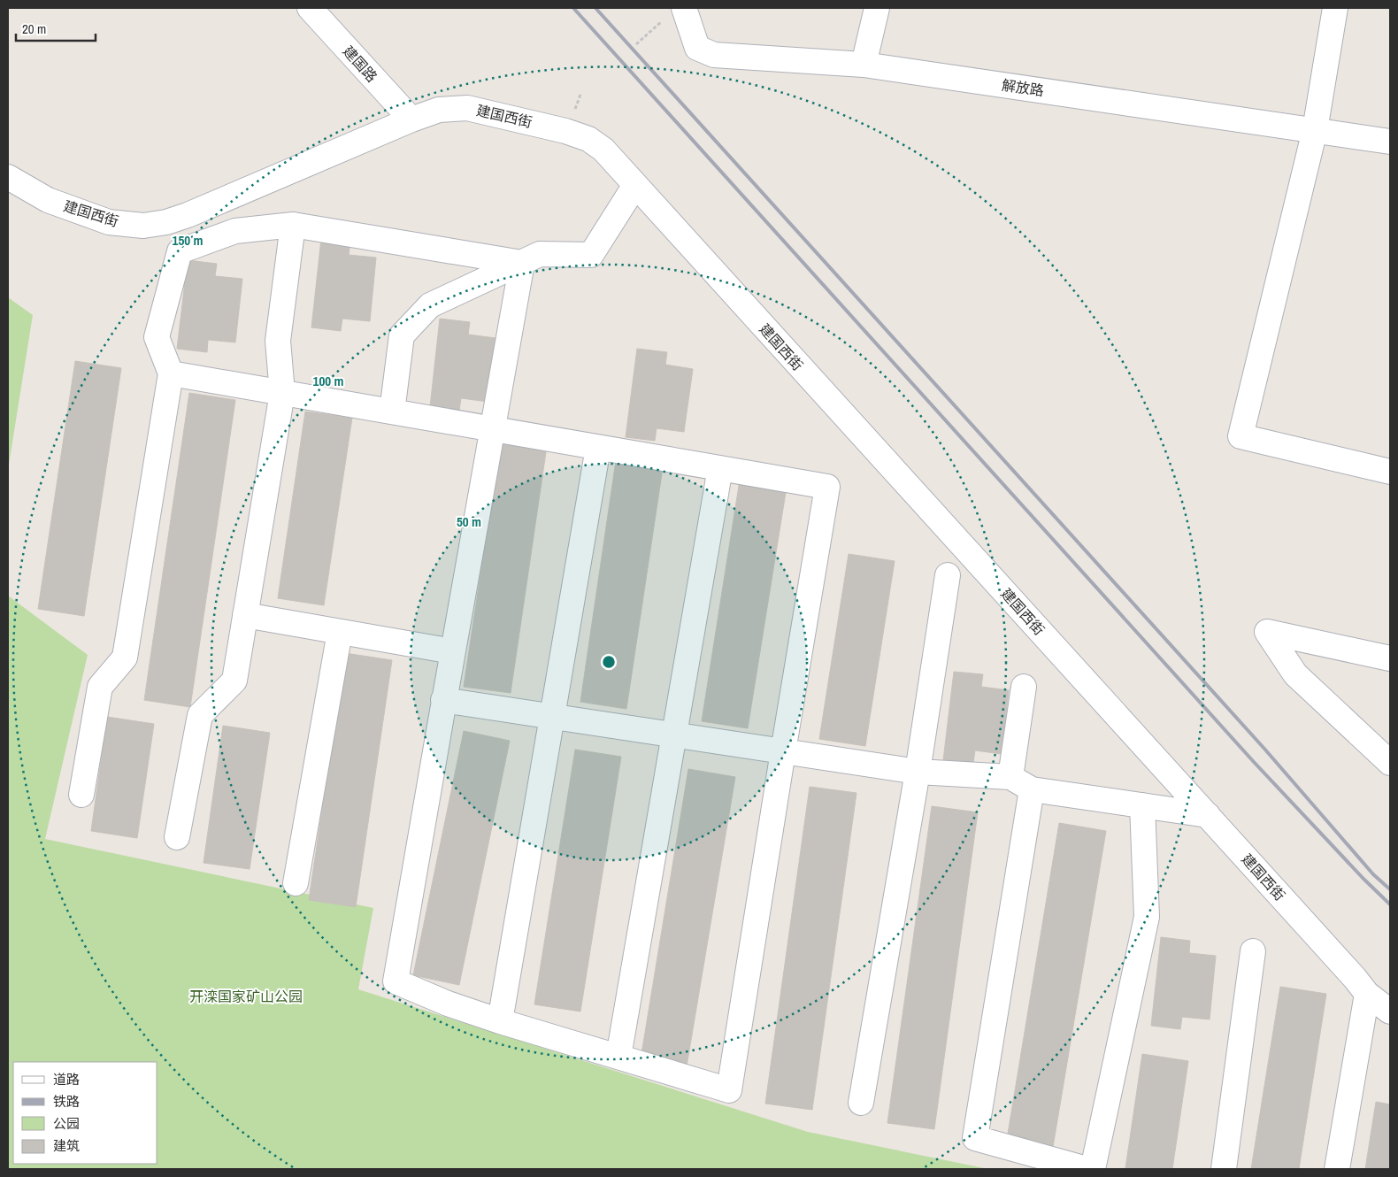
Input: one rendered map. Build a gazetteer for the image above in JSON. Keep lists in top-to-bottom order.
{
  "streets": {
    "street": ["建国路", "解放路", "建国西街"]
  },
  "crossings": [
    ["建国路", "建国西街"]
  ],
  "parks": ["开滦国家矿山公园"],
  "legend": [
    "道路",
    "铁路",
    "公园",
    "建筑"
  ],
  "scale_bar": "20 m",
  "rings": ["150 m", "100 m", "50 m"]
}
